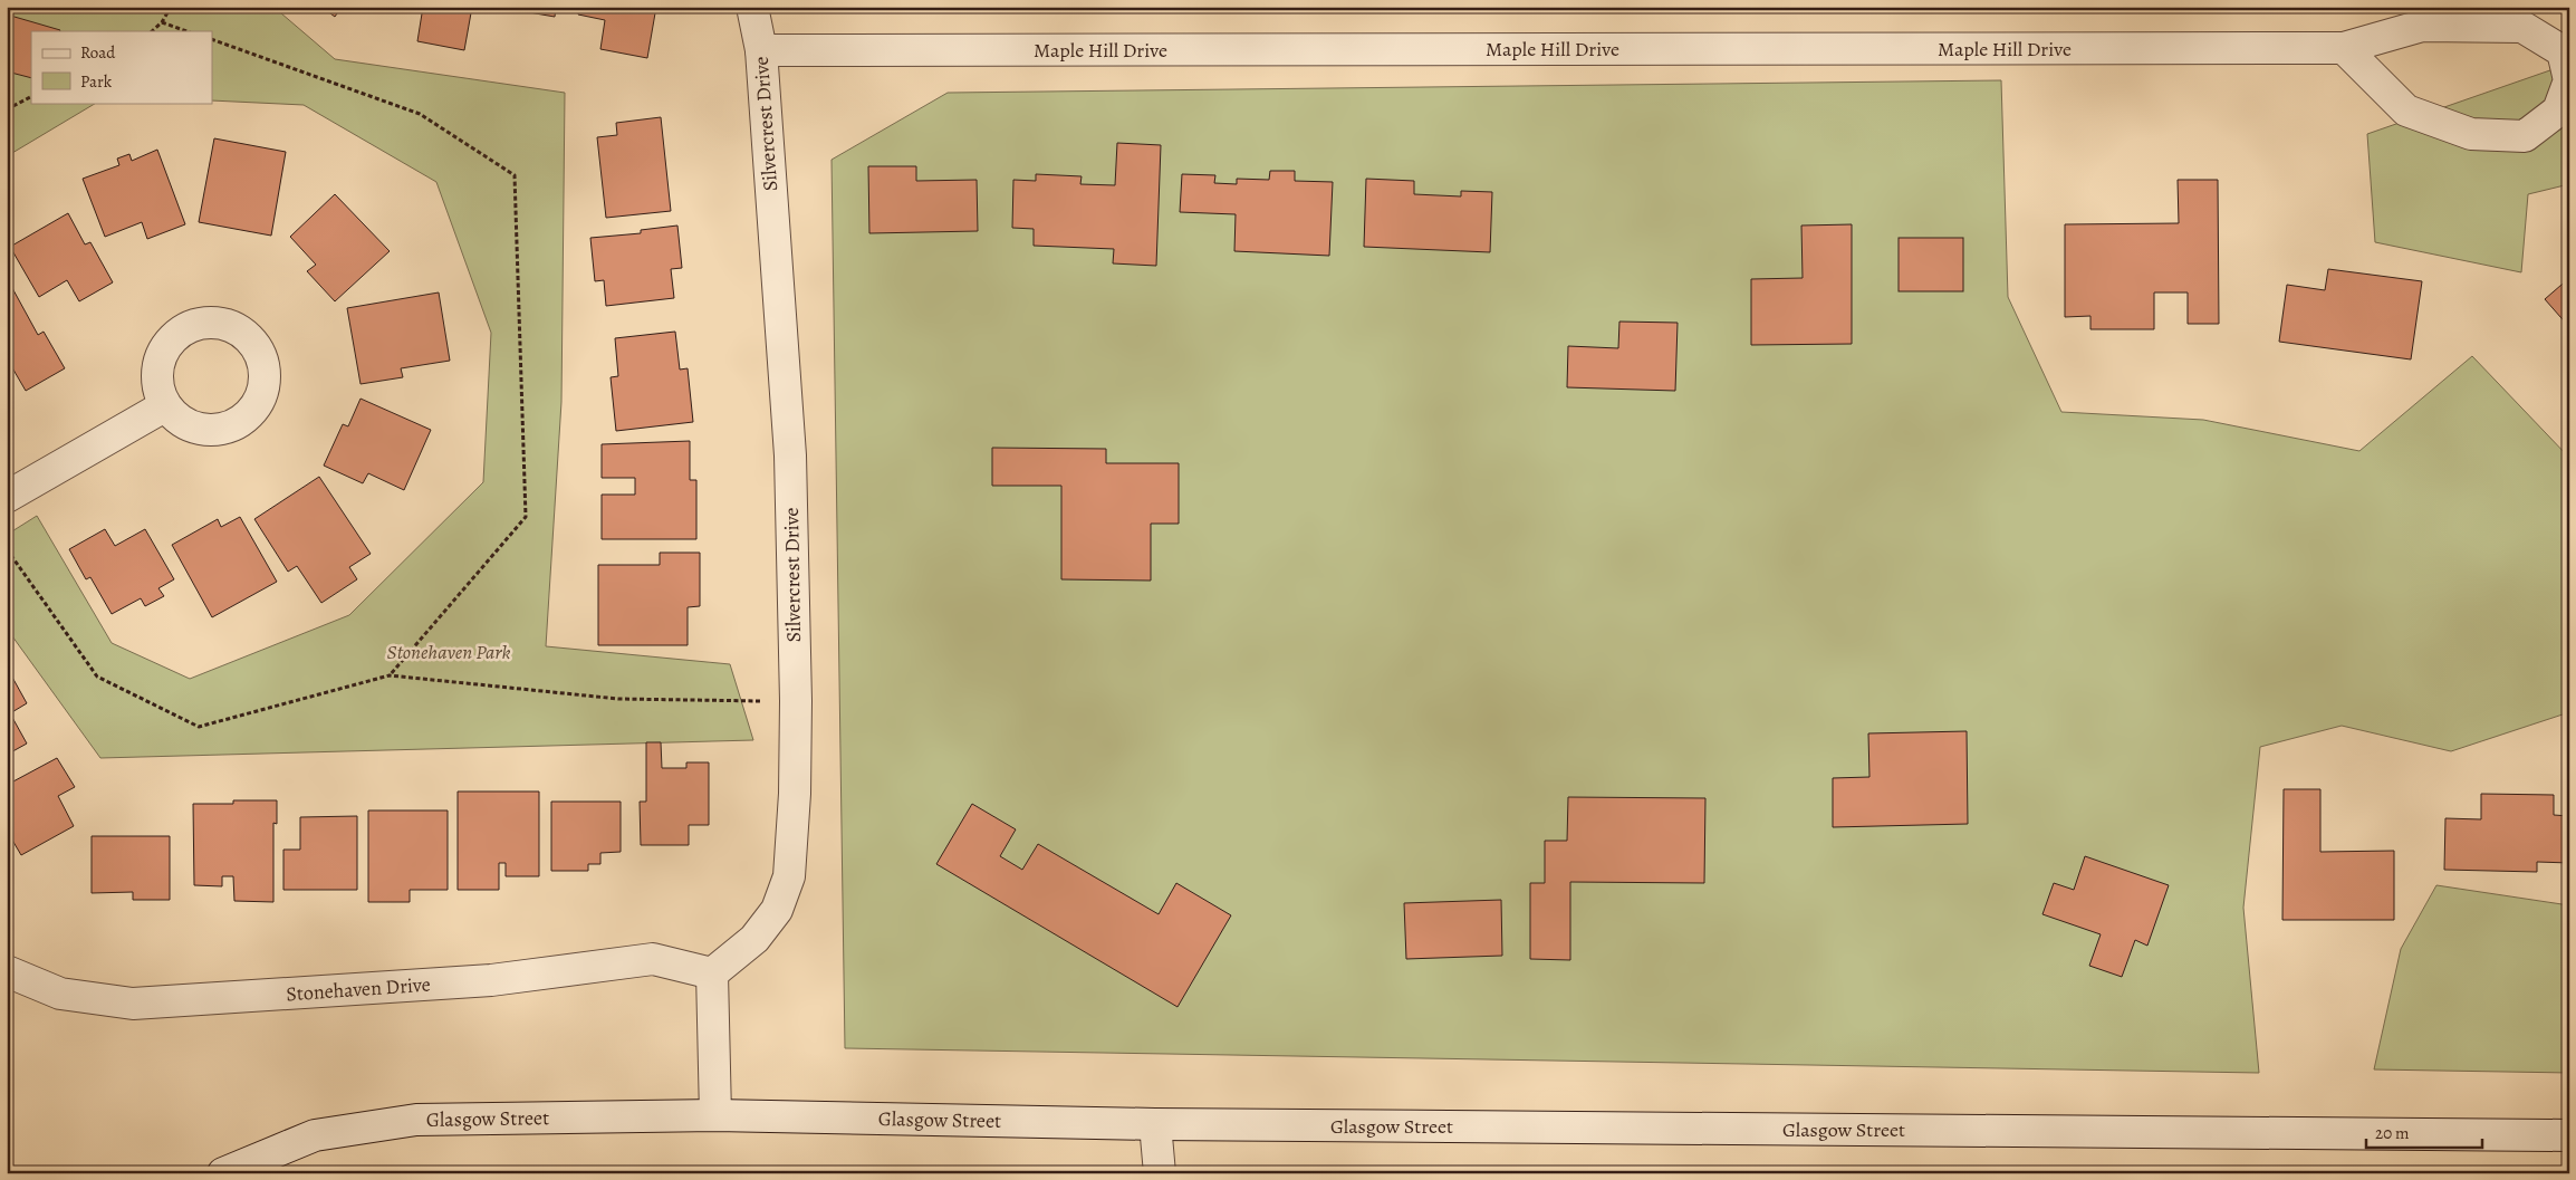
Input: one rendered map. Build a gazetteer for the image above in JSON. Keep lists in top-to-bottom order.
{
  "streets": {
    "street": [
      "Maple Hill Drive",
      "Silvercrest Drive",
      "Stonehaven Drive",
      "Glasgow Street"
    ]
  },
  "crossings": [
    ["Maple Hill Drive", "Silvercrest Drive"],
    ["Silvercrest Drive", "Stonehaven Drive"]
  ],
  "parks": ["Stonehaven Park"],
  "legend": ["Road", "Park"],
  "scale_bar": "20 m"
}
